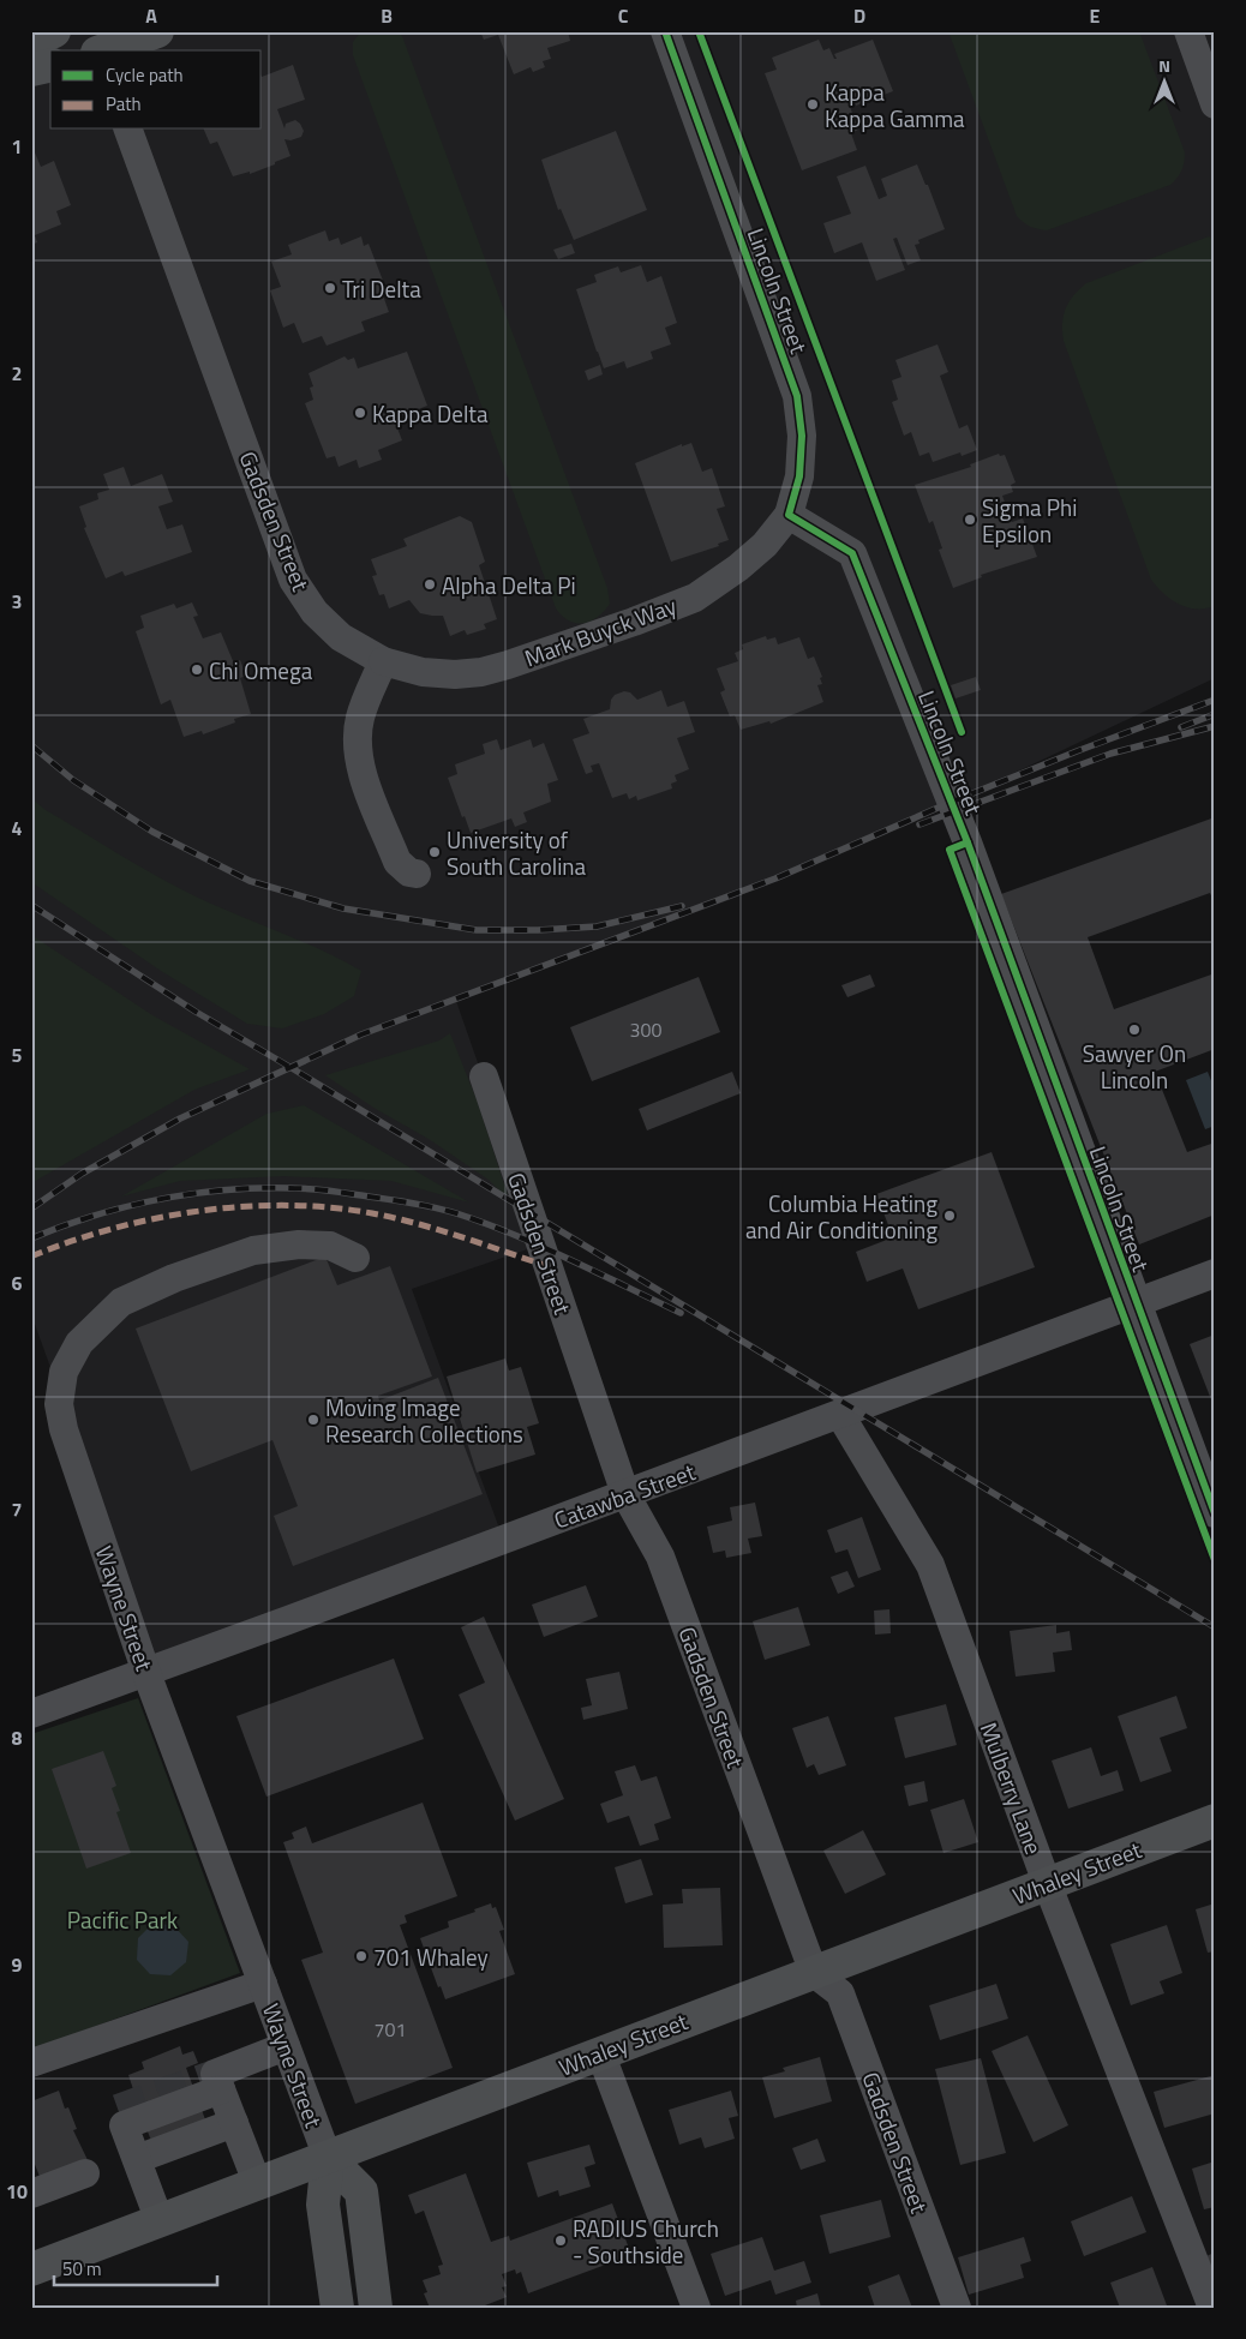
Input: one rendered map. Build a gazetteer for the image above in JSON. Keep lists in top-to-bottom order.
{
  "streets": {
    "main road": ["Wayne Street", "Whaley Street"],
    "street": [
      "Lincoln Street",
      "Gadsden Street",
      "Mark Buyck Way",
      "Catawba Street",
      "Mulberry Lane"
    ]
  },
  "crossings": [
    ["Lincoln Street", "Mark Buyck Way"],
    ["Lincoln Street", "Catawba Street"],
    ["Gadsden Street", "Mark Buyck Way"],
    ["Gadsden Street", "Catawba Street"],
    ["Gadsden Street", "Whaley Street"],
    ["Catawba Street", "Wayne Street"],
    ["Catawba Street", "Mulberry Lane"],
    ["Wayne Street", "Whaley Street"],
    ["Mulberry Lane", "Whaley Street"]
  ],
  "parks": ["Pacific Park"],
  "places": [
    "Kappa Kappa Gamma",
    "Tri Delta",
    "Kappa Delta",
    "Sigma Phi Epsilon",
    "Alpha Delta Pi",
    "Chi Omega",
    "University of South Carolina",
    "Sawyer On Lincoln",
    "Columbia Heating and Air Conditioning",
    "Moving Image Research Collections",
    "701 Whaley",
    "RADIUS Church - Southside"
  ],
  "house_numbers": ["300", "701"],
  "legend": ["Cycle path", "Path"],
  "scale_bar": "50 m",
  "north": "top",
  "grid": {
    "columns": [
      "A",
      "B",
      "C",
      "D",
      "E"
    ],
    "rows": [
      "1",
      "2",
      "3",
      "4",
      "5",
      "6",
      "7",
      "8",
      "9",
      "10"
    ]
  }
}
